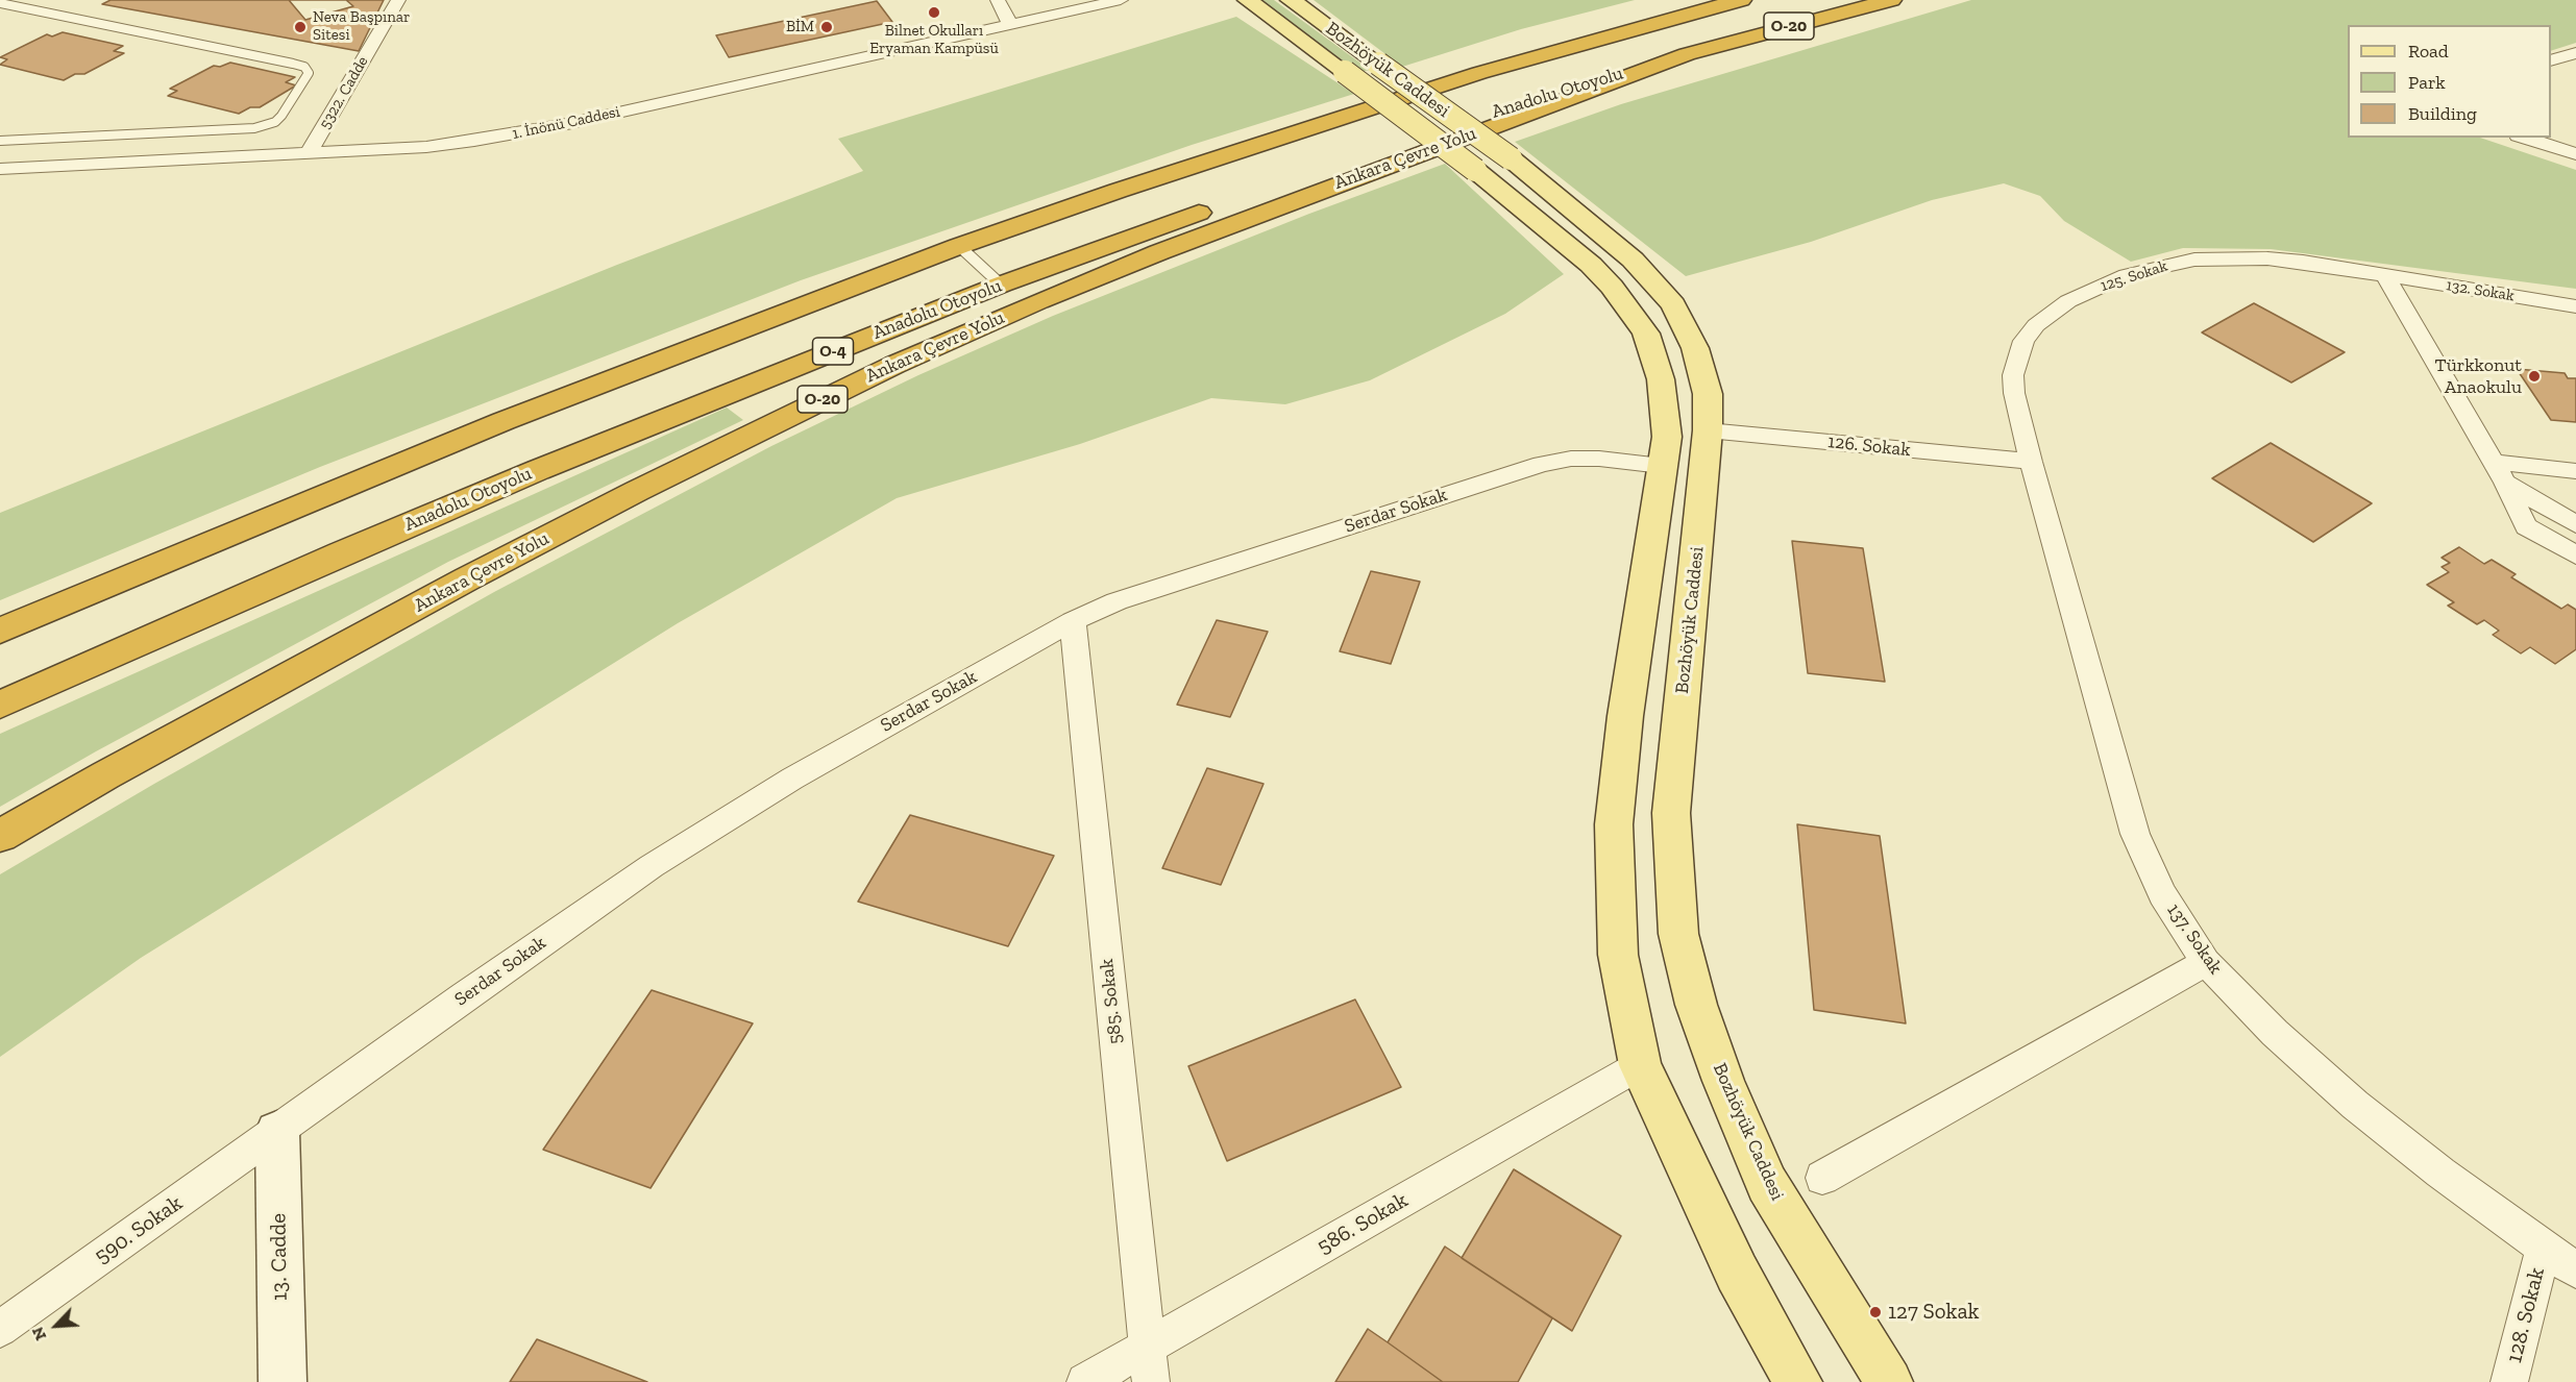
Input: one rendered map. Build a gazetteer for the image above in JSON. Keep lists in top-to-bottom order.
{
  "streets": {
    "highway": [
      "O-20",
      "Anadolu Otoyolu",
      "Ankara Çevre Yolu",
      "O-4"
    ],
    "main road": ["Bozhöyük Caddesi"],
    "street": [
      "5322. Cadde",
      "1. İnönü Caddesi",
      "125. Sokak",
      "132. Sokak",
      "126. Sokak",
      "Serdar Sokak",
      "137. Sokak",
      "585. Sokak",
      "586. Sokak",
      "590. Sokak",
      "13. Cadde",
      "128. Sokak"
    ]
  },
  "crossings": [
    ["Bozhöyük Caddesi", "126. Sokak"],
    ["Bozhöyük Caddesi", "Serdar Sokak"],
    ["Bozhöyük Caddesi", "586. Sokak"],
    ["5322. Cadde", "1. İnönü Caddesi"],
    ["Anadolu Otoyolu", "Ankara Çevre Yolu"],
    ["125. Sokak", "132. Sokak"],
    ["125. Sokak", "126. Sokak"],
    ["125. Sokak", "137. Sokak"],
    ["126. Sokak", "137. Sokak"],
    ["Serdar Sokak", "585. Sokak"],
    ["Serdar Sokak", "590. Sokak"],
    ["Serdar Sokak", "13. Cadde"],
    ["137. Sokak", "128. Sokak"],
    ["585. Sokak", "586. Sokak"],
    ["590. Sokak", "13. Cadde"]
  ],
  "places": [
    "Bilnet Okulları Eryaman Kampüsü",
    "Neva Başpınar Sitesi",
    "BİM",
    "Türkkonut Anaokulu",
    "127 Sokak"
  ],
  "legend": ["Road", "Park", "Building"],
  "north": "bottom left"
}
